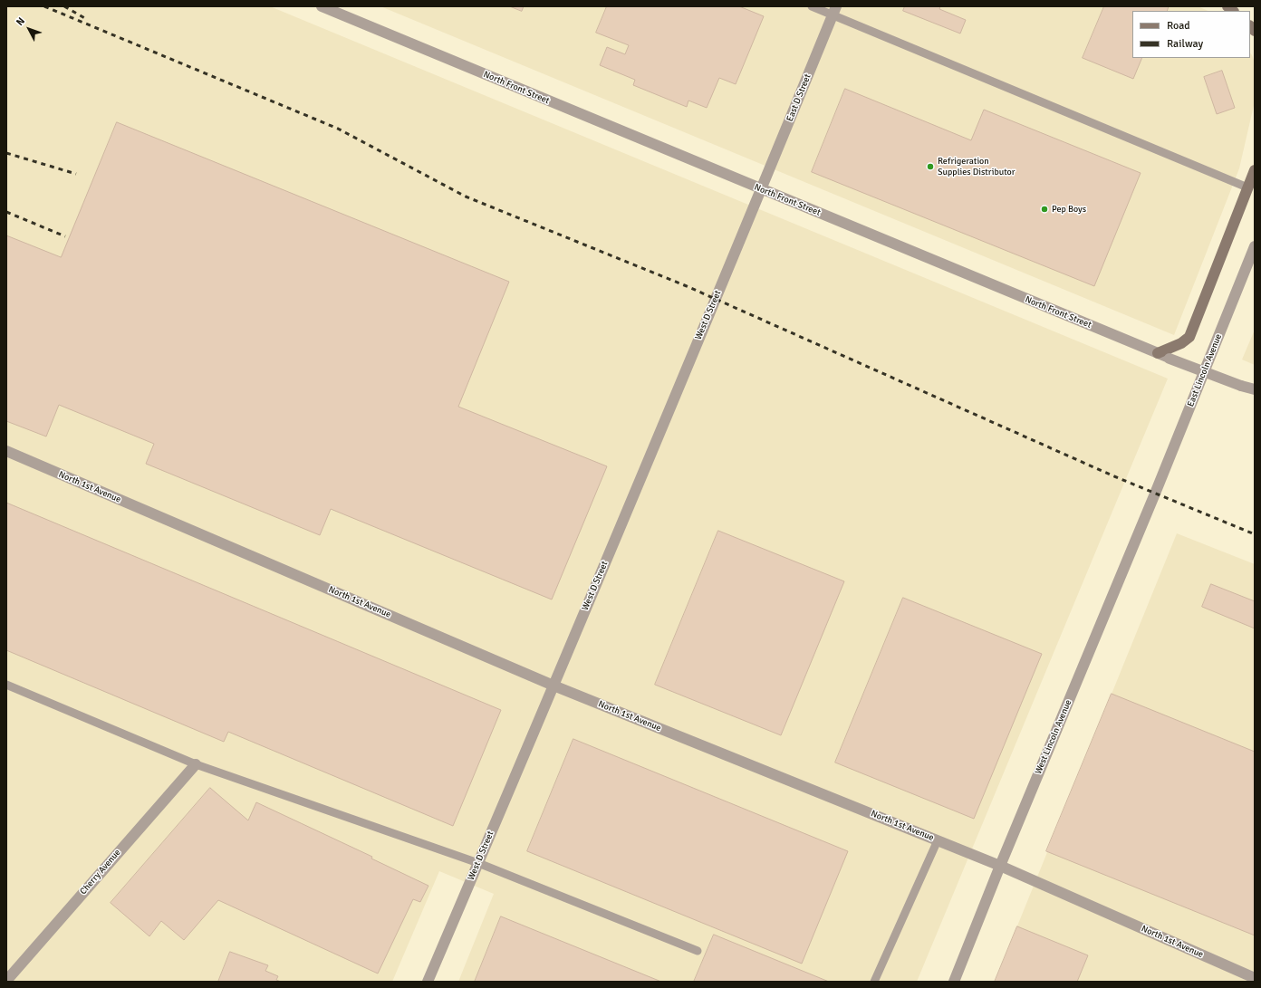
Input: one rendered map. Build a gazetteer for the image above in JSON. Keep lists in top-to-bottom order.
{
  "streets": {
    "street": [
      "North Front Street",
      "East D Street",
      "West D Street",
      "East Lincoln Avenue",
      "North 1st Avenue",
      "West Lincoln Avenue",
      "Cherry Avenue"
    ]
  },
  "crossings": [
    ["North Front Street", "East D Street"],
    ["North Front Street", "West D Street"],
    ["East D Street", "West D Street"],
    ["West D Street", "North 1st Avenue"],
    ["East Lincoln Avenue", "West Lincoln Avenue"],
    ["North 1st Avenue", "West Lincoln Avenue"]
  ],
  "places": ["Refrigeration Supplies Distributor", "Pep Boys"],
  "legend": ["Road", "Railway"],
  "north": "top left"
}
